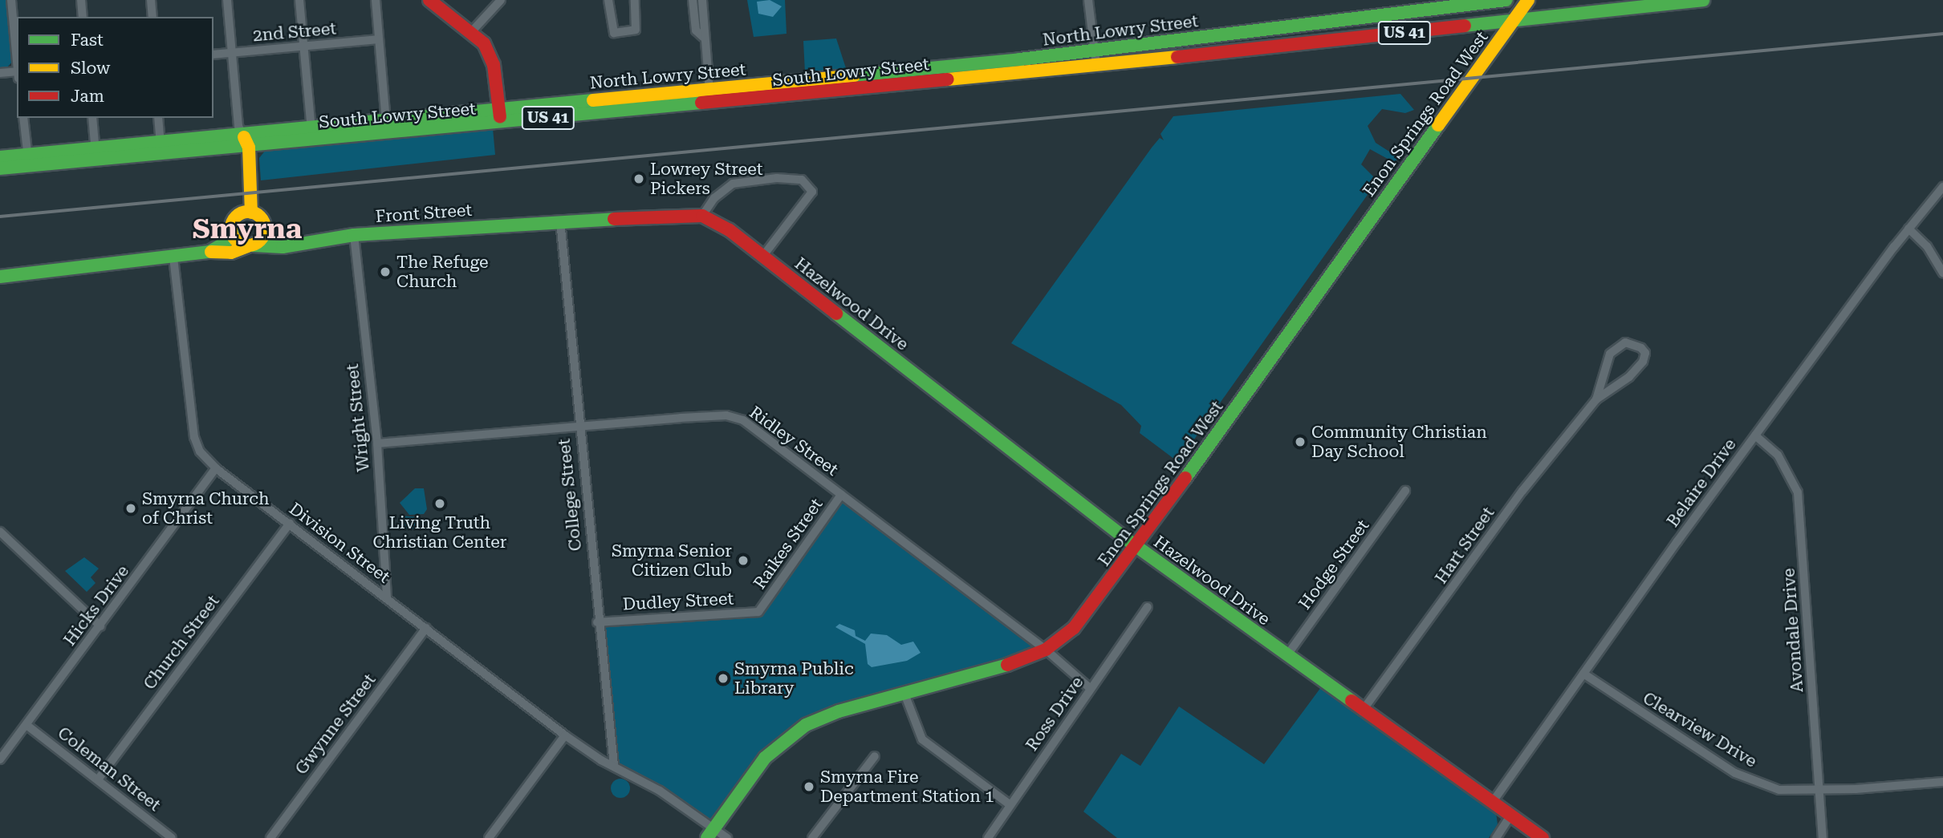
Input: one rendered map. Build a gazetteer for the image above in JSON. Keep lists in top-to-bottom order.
{
  "streets": {
    "street": [
      "North Lowry Street",
      "2nd Street",
      "US 41",
      "South Lowry Street",
      "Enon Springs Road West",
      "Front Street",
      "Hazelwood Drive",
      "Wright Street",
      "Ridley Street",
      "Belaire Drive",
      "College Street",
      "Division Street",
      "Raikes Street",
      "Hart Street",
      "Hodge Street",
      "Dudley Street",
      "Hicks Drive",
      "Avondale Drive",
      "Church Street",
      "Ross Drive",
      "Gwynne Street",
      "Clearview Drive",
      "Coleman Street"
    ]
  },
  "crossings": [
    ["North Lowry Street", "South Lowry Street"],
    ["US 41", "South Lowry Street"],
    ["South Lowry Street", "Enon Springs Road West"],
    ["Enon Springs Road West", "Hazelwood Drive"],
    ["Enon Springs Road West", "Ridley Street"],
    ["Front Street", "Hazelwood Drive"],
    ["Front Street", "Wright Street"],
    ["Front Street", "College Street"],
    ["Front Street", "Division Street"],
    ["Hazelwood Drive", "Belaire Drive"],
    ["Hazelwood Drive", "College Street"],
    ["Hazelwood Drive", "Hart Street"],
    ["Hazelwood Drive", "Hodge Street"],
    ["Wright Street", "Ridley Street"],
    ["Wright Street", "Division Street"],
    ["Ridley Street", "College Street"],
    ["Ridley Street", "Raikes Street"],
    ["Ridley Street", "Ross Drive"],
    ["Belaire Drive", "Avondale Drive"],
    ["Belaire Drive", "Clearview Drive"],
    ["College Street", "Dudley Street"],
    ["Division Street", "Hicks Drive"],
    ["Division Street", "Church Street"],
    ["Division Street", "Gwynne Street"],
    ["Raikes Street", "Dudley Street"],
    ["Hicks Drive", "Coleman Street"],
    ["Avondale Drive", "Clearview Drive"],
    ["Church Street", "Coleman Street"]
  ],
  "districts": ["Smyrna"],
  "places": [
    "Lowrey Street Pickers",
    "The Refuge Church",
    "Community Christian Day School",
    "Living Truth Christian Center",
    "Smyrna Church of Christ",
    "Smyrna Senior Citizen Club",
    "Smyrna Public Library",
    "Smyrna Fire Department Station 1"
  ],
  "legend": ["Fast", "Slow", "Jam"]
}
